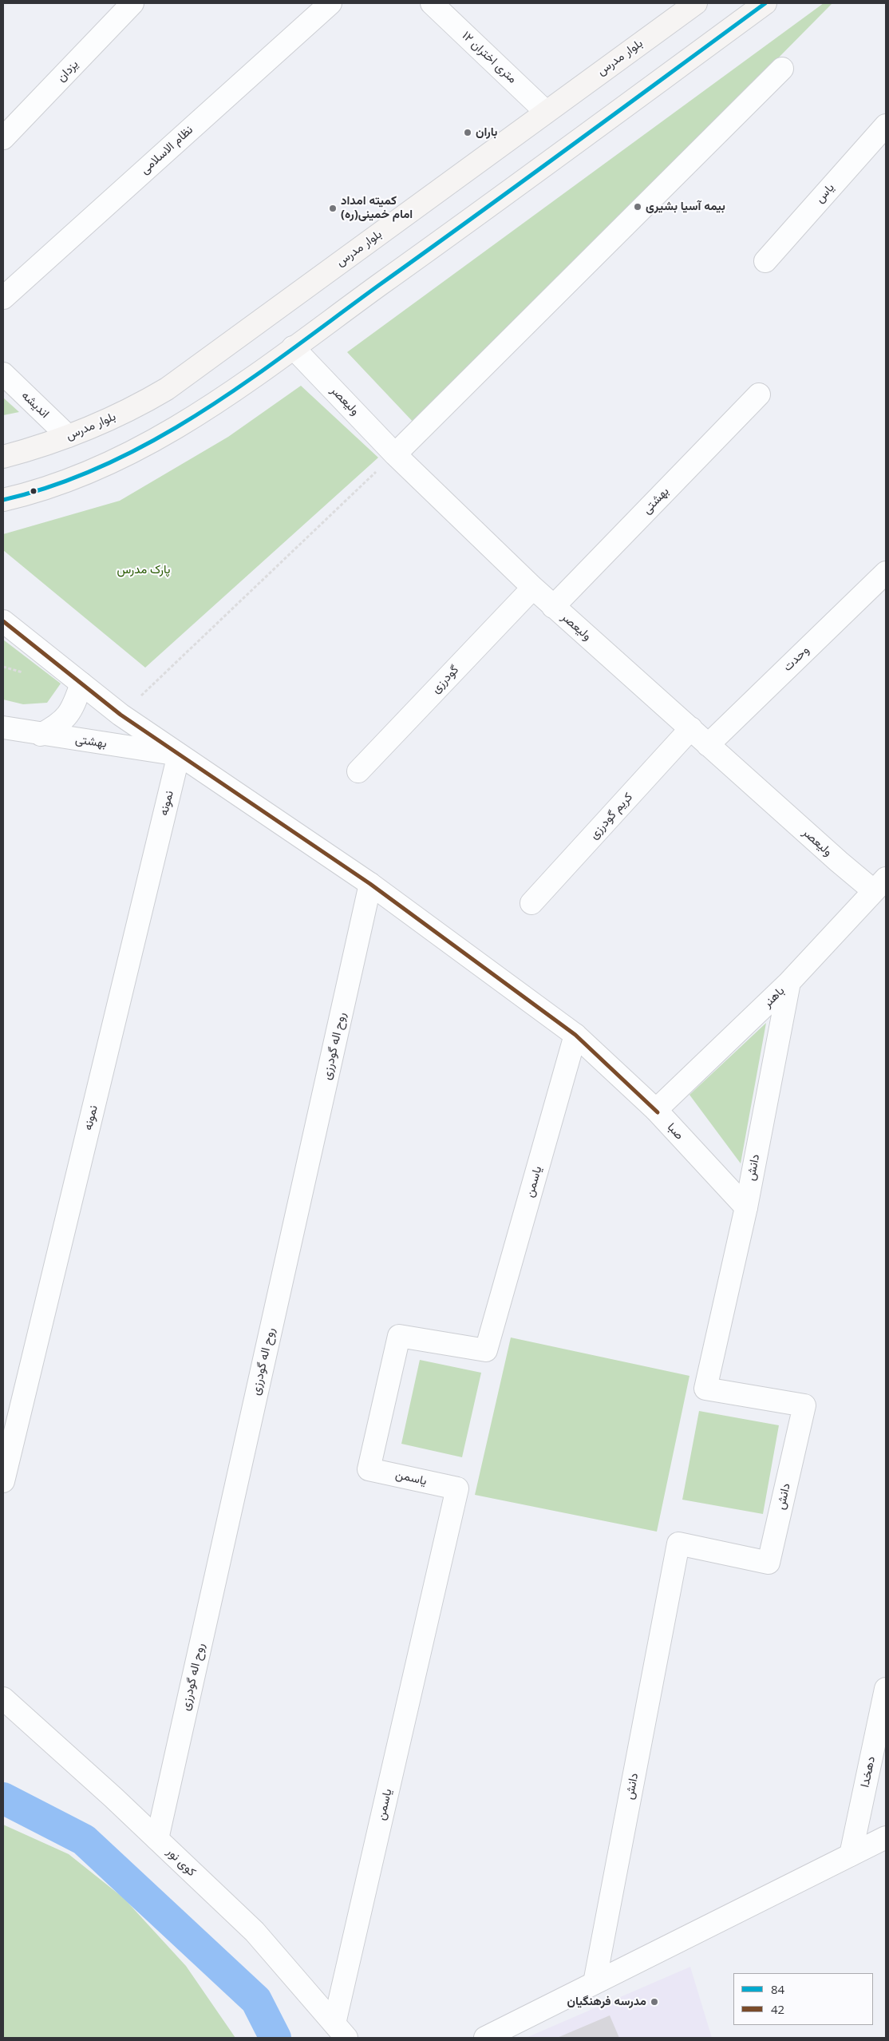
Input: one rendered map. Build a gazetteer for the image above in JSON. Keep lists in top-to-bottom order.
{
  "streets": {
    "main road": ["بلوار مدرس"],
    "street": [
      "۱۲ متری اختران",
      "یزدان",
      "نظام الاسلامی",
      "یاس",
      "ولیعصر",
      "اندیشه",
      "بهشتی",
      "وحدت",
      "گودرزی",
      "نمونه",
      "کریم گودرزی",
      "باهنر",
      "روح اله گودرزی",
      "صبا",
      "دانش",
      "یاسمن",
      "دهخدا",
      "کوی نور"
    ]
  },
  "crossings": [
    ["۱۲ متری اختران", "بلوار مدرس"],
    ["بلوار مدرس", "اندیشه"],
    ["ولیعصر", "بهشتی"],
    ["ولیعصر", "وحدت"],
    ["ولیعصر", "گودرزی"],
    ["ولیعصر", "کریم گودرزی"],
    ["ولیعصر", "باهنر"],
    ["بهشتی", "نمونه"],
    ["بهشتی", "صبا"],
    ["نمونه", "صبا"],
    ["باهنر", "صبا"],
    ["باهنر", "دانش"],
    ["روح اله گودرزی", "صبا"],
    ["روح اله گودرزی", "کوی نور"],
    ["صبا", "دانش"],
    ["صبا", "یاسمن"],
    ["یاسمن", "کوی نور"]
  ],
  "parks": ["پارک مدرس"],
  "places": [
    "باران",
    "بیمه آسیا بشیری",
    "کمیته امداد امام خمینی(ره)",
    "مدرسه فرهنگیان"
  ],
  "lines": ["transit line 84", "transit line 42"],
  "legend": ["84", "42"]
}
